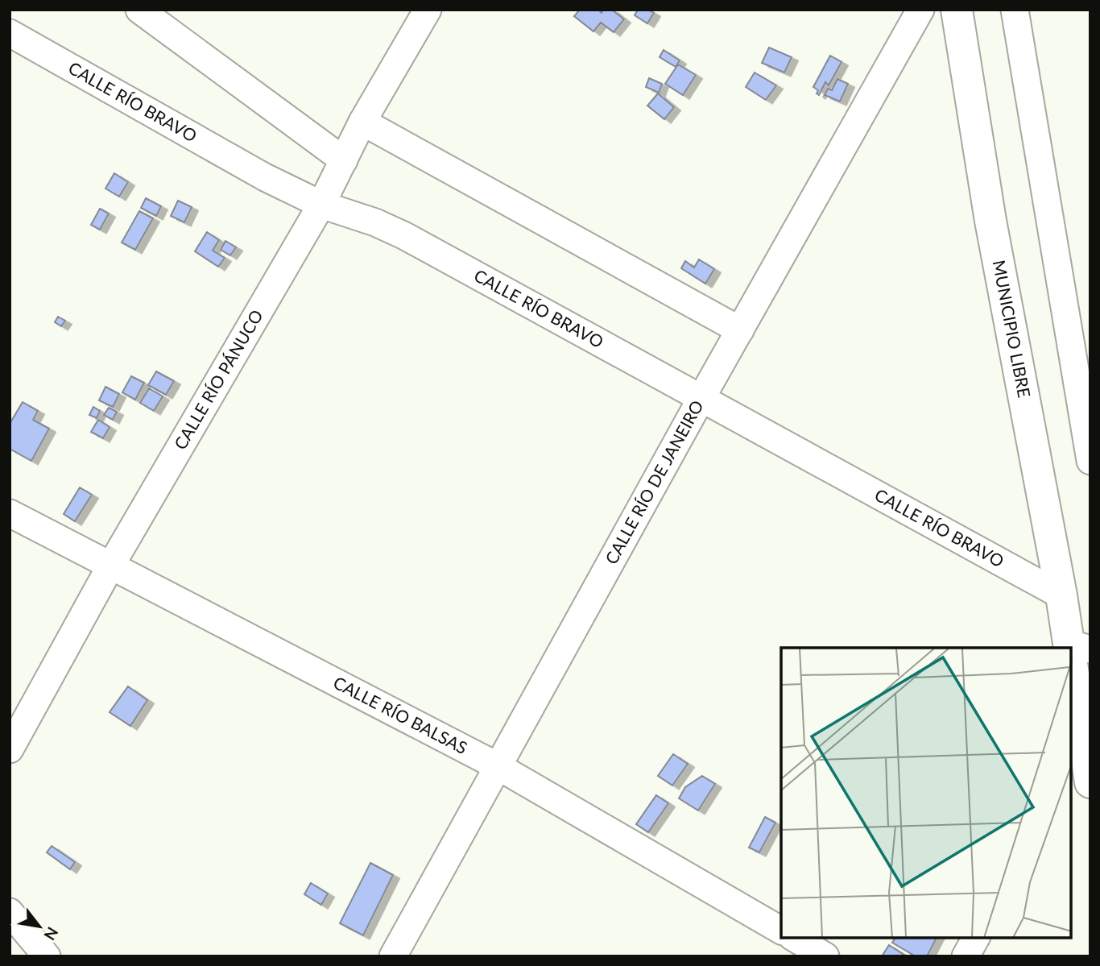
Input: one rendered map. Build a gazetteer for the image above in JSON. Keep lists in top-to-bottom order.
{
  "streets": {
    "street": [
      "CALLE RÍO BRAVO",
      "MUNICIPIO LIBRE",
      "CALLE RÍO PÁNUCO",
      "CALLE RÍO DE JANEIRO",
      "CALLE RÍO BALSAS"
    ]
  },
  "crossings": [
    ["CALLE RÍO BRAVO", "MUNICIPIO LIBRE"],
    ["CALLE RÍO BRAVO", "CALLE RÍO PÁNUCO"],
    ["CALLE RÍO BRAVO", "CALLE RÍO DE JANEIRO"],
    ["CALLE RÍO PÁNUCO", "CALLE RÍO BALSAS"],
    ["CALLE RÍO DE JANEIRO", "CALLE RÍO BALSAS"]
  ],
  "north": "bottom right"
}
